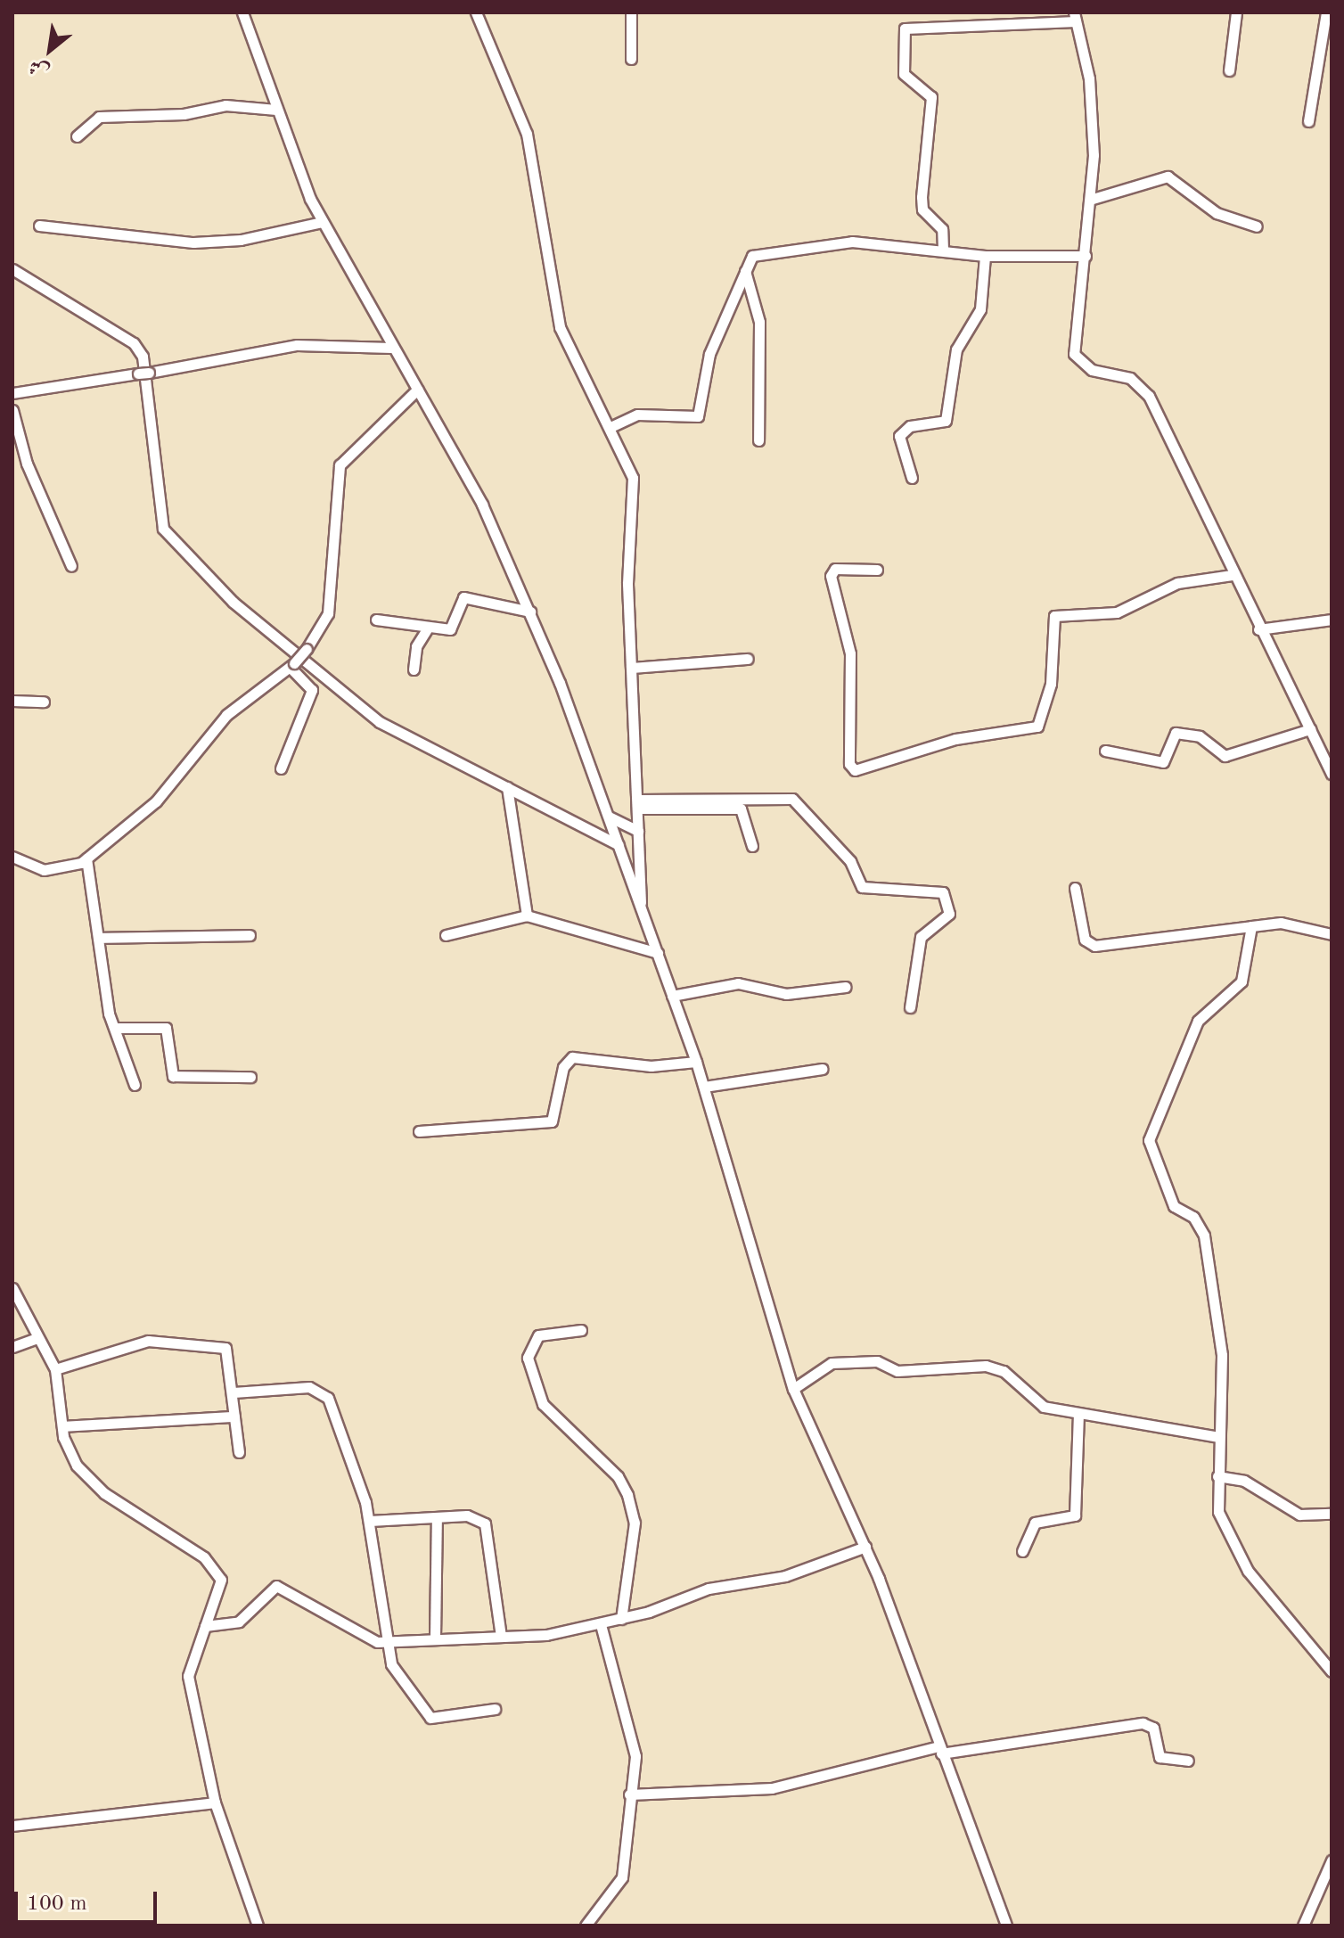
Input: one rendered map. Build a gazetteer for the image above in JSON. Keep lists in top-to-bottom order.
{
  "scale_bar": "100 m",
  "north": "bottom left"
}
